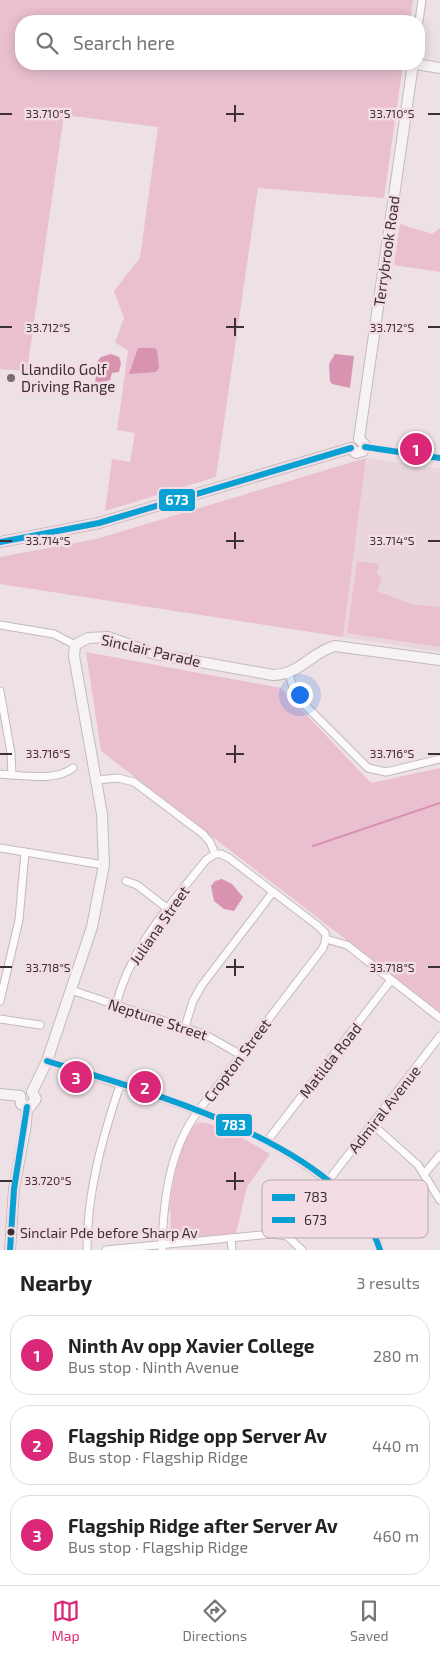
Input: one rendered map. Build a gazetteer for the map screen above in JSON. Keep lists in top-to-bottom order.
{
  "streets": {
    "street": [
      "Terrybrook Road",
      "Sinclair Parade",
      "Juliana Street",
      "Neptune Street",
      "Cropton Street",
      "Matilda Road",
      "Admiral Avenue"
    ]
  },
  "crossings": [
    ["Juliana Street", "Neptune Street"],
    ["Neptune Street", "Cropton Street"]
  ],
  "places": ["Llandilo Golf Driving Range", "Sinclair Pde before Sharp Av"],
  "lines": ["transit line 673", "transit line 783"],
  "legend": ["783", "673"],
  "page": {
    "search": "Search here",
    "pins": ["1", "3", "2"],
    "heading": ["Nearby", "3 results"],
    "list": [
      {
        "mark": "1",
        "name": "Ninth Av opp Xavier College",
        "note": "Bus stop · Ninth Avenue",
        "value": "280 m"
      },
      {
        "mark": "2",
        "name": "Flagship Ridge opp Server Av",
        "note": "Bus stop · Flagship Ridge",
        "value": "440 m"
      },
      {
        "mark": "3",
        "name": "Flagship Ridge after Server Av",
        "note": "Bus stop · Flagship Ridge",
        "value": "460 m"
      }
    ],
    "nav": ["Map", "Directions", "Saved"]
  },
  "coordinates": [
    "33.710°S",
    "33.712°S",
    "33.714°S",
    "33.716°S",
    "33.718°S",
    "33.720°S"
  ]
}
